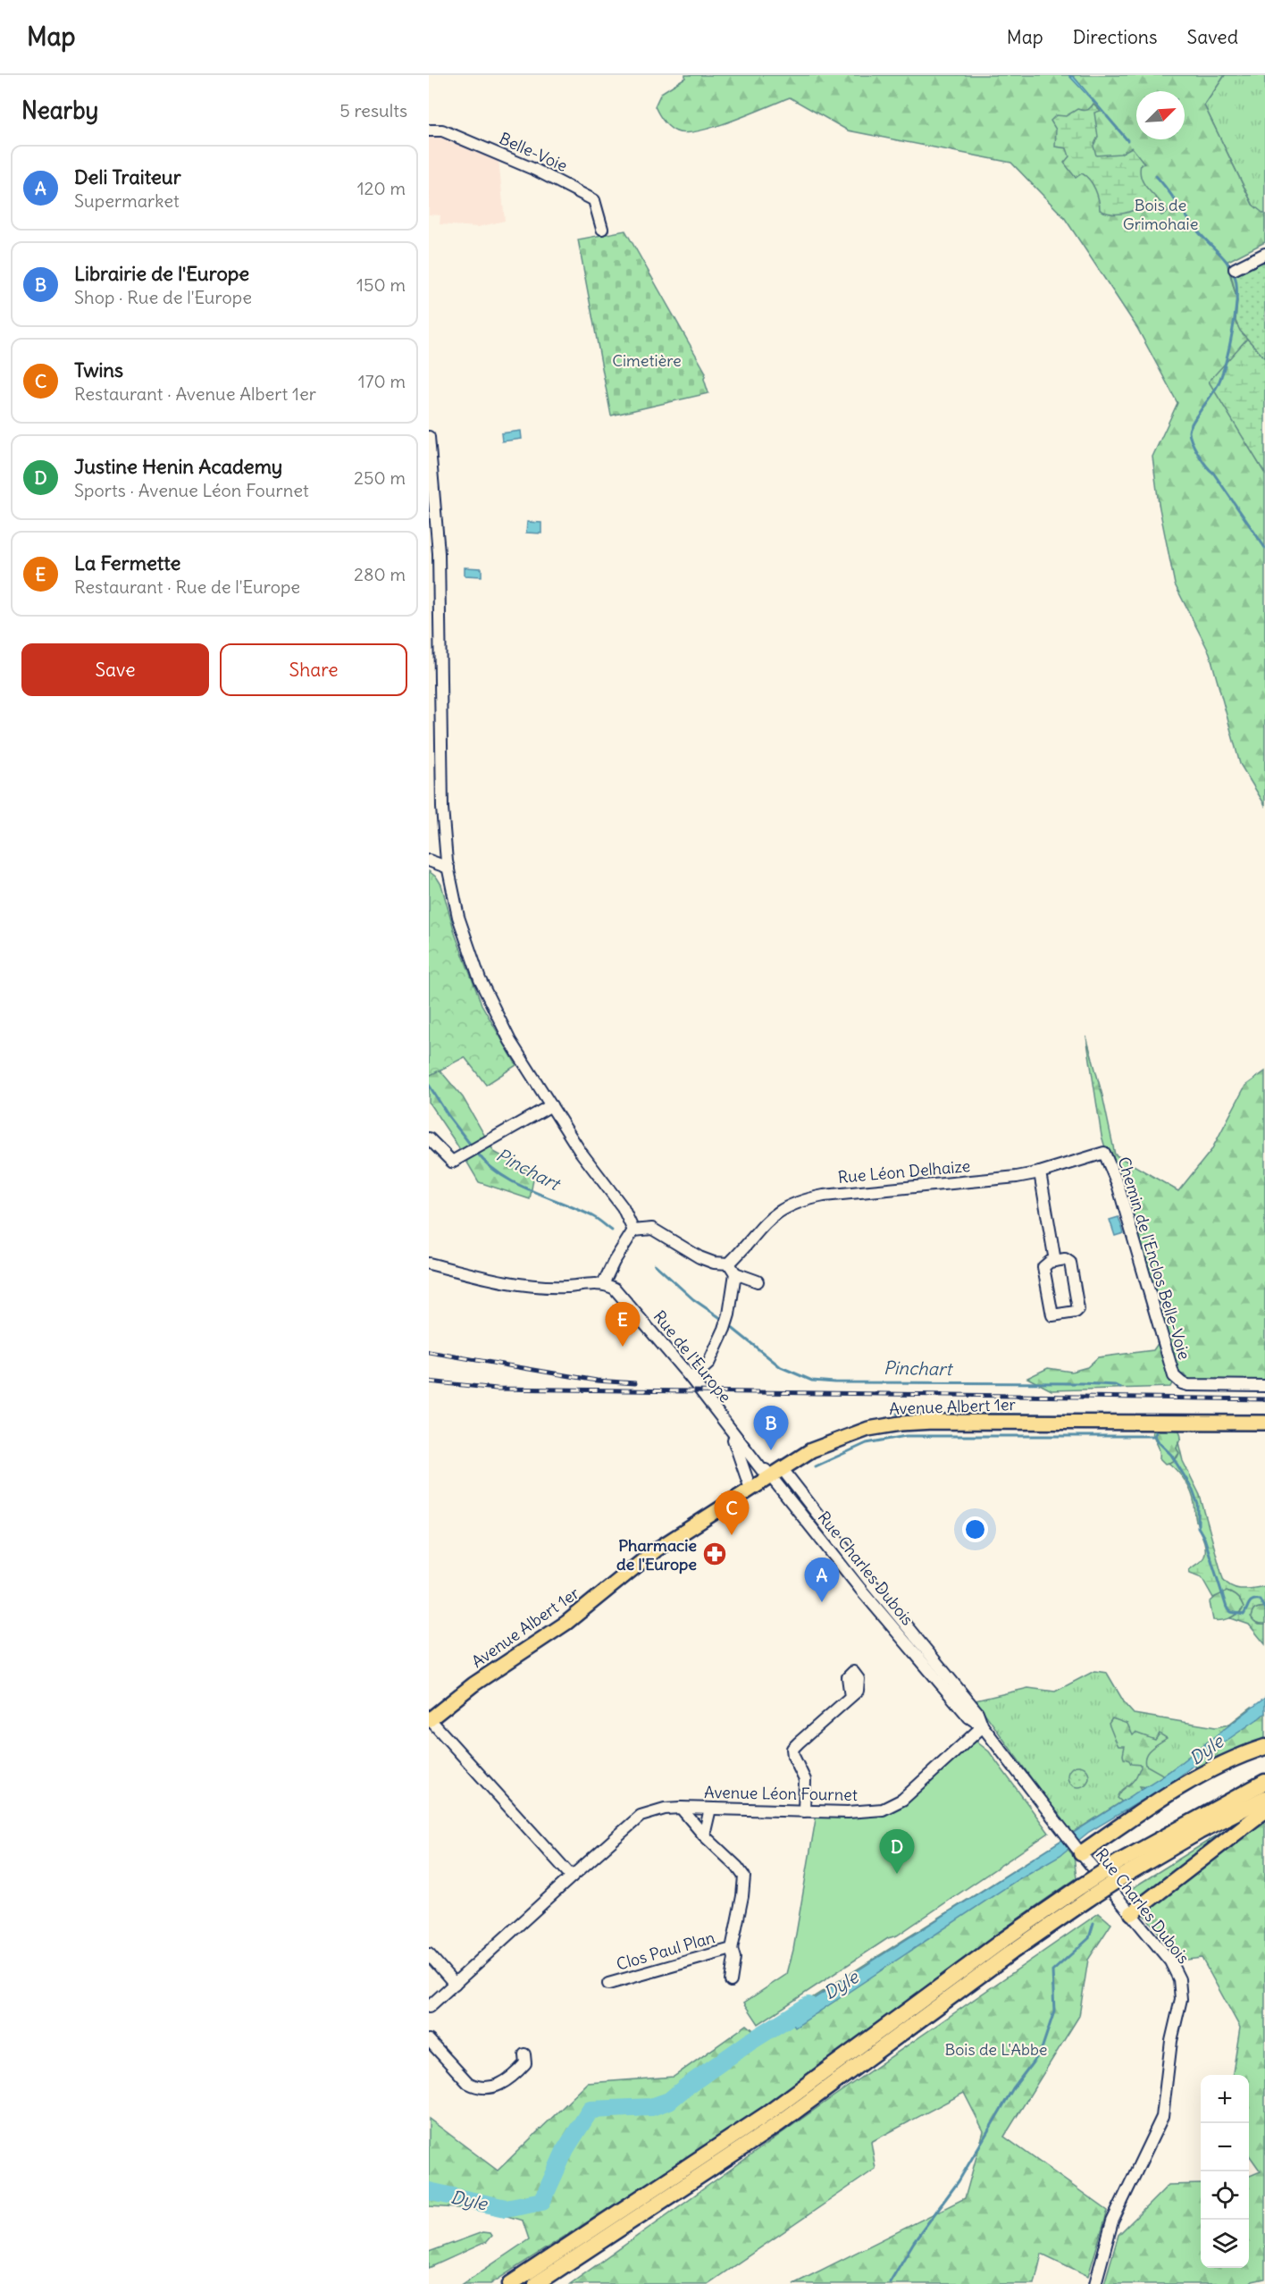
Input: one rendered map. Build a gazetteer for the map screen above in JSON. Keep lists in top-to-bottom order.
{
  "streets": {
    "main road": ["Avenue Albert 1er"],
    "street": [
      "Belle-Voie",
      "Rue Léon Delhaize",
      "Chemin de l'Enclos Belle-Voie",
      "Rue de l'Europe",
      "Rue Charles Dubois",
      "Avenue Léon Fournet",
      "Clos Paul Plan"
    ]
  },
  "crossings": [
    ["Rue Léon Delhaize", "Chemin de l'Enclos Belle-Voie"],
    ["Rue de l'Europe", "Avenue Albert 1er"],
    ["Rue de l'Europe", "Rue Charles Dubois"],
    ["Avenue Albert 1er", "Rue Charles Dubois"],
    ["Rue Charles Dubois", "Avenue Léon Fournet"]
  ],
  "water": ["Pinchart", "Dyle"],
  "parks": ["Bois de Grimohaie", "Cimetière", "Bois de L'Abbe"],
  "places": {
    "pharmacy": ["Pharmacie de l'Europe"]
  },
  "north": "top right",
  "page": {
    "header": "Map",
    "nav": ["Map", "Directions", "Saved"],
    "heading": ["Nearby", "5 results"],
    "list": [
      {
        "mark": "A",
        "name": "Deli Traiteur",
        "note": "Supermarket",
        "value": "120 m"
      },
      {
        "mark": "B",
        "name": "Librairie de l'Europe",
        "note": "Shop · Rue de l'Europe",
        "value": "150 m"
      },
      {
        "mark": "C",
        "name": "Twins",
        "note": "Restaurant · Avenue Albert 1er",
        "value": "170 m"
      },
      {
        "mark": "D",
        "name": "Justine Henin Academy",
        "note": "Sports · Avenue Léon Fournet",
        "value": "250 m"
      },
      {
        "mark": "E",
        "name": "La Fermette",
        "note": "Restaurant · Rue de l'Europe",
        "value": "280 m"
      }
    ],
    "buttons": ["Save", "Share"],
    "pins": [
      "E",
      "B",
      "C",
      "A",
      "D"
    ],
    "map_buttons": ["+", "−"]
  }
}
